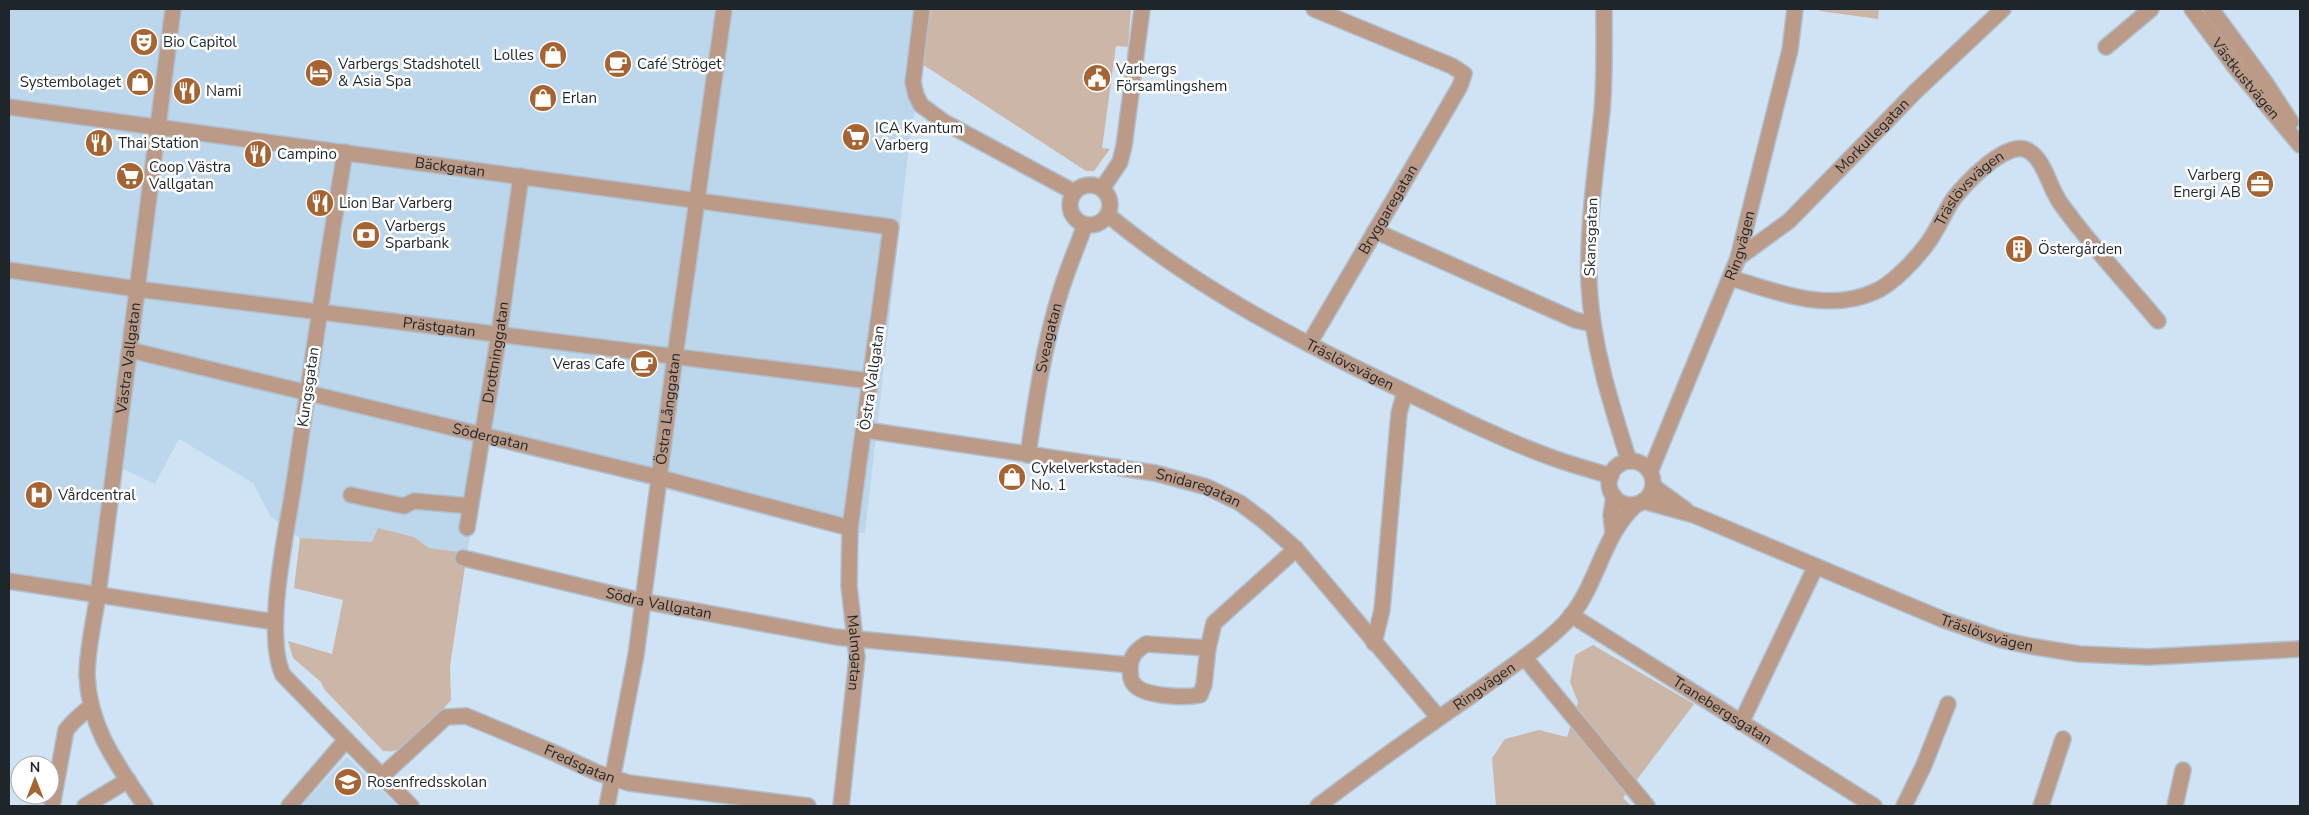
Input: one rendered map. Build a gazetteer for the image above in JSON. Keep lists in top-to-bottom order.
{
  "streets": {
    "street": [
      "Västkustvägen",
      "Morkullegatan",
      "Bäckgatan",
      "Träslövsvägen",
      "Bryggaregatan",
      "Skansgatan",
      "Ringvägen",
      "Prästgatan",
      "Sveagatan",
      "Drottninggatan",
      "Västra Vallgatan",
      "Östra Vallgatan",
      "Kungsgatan",
      "Östra Långgatan",
      "Södergatan",
      "Snidaregatan",
      "Södra Vallgatan",
      "Malmgatan",
      "Tranebergsgatan",
      "Fredsgatan"
    ]
  },
  "crossings": [
    ["Morkullegatan", "Ringvägen"],
    ["Bäckgatan", "Drottninggatan"],
    ["Bäckgatan", "Västra Vallgatan"],
    ["Bäckgatan", "Östra Vallgatan"],
    ["Bäckgatan", "Kungsgatan"],
    ["Bäckgatan", "Östra Långgatan"],
    ["Träslövsvägen", "Bryggaregatan"],
    ["Träslövsvägen", "Skansgatan"],
    ["Träslövsvägen", "Ringvägen"],
    ["Träslövsvägen", "Sveagatan"],
    ["Skansgatan", "Ringvägen"],
    ["Ringvägen", "Snidaregatan"],
    ["Ringvägen", "Tranebergsgatan"],
    ["Prästgatan", "Drottninggatan"],
    ["Prästgatan", "Västra Vallgatan"],
    ["Prästgatan", "Östra Vallgatan"],
    ["Prästgatan", "Kungsgatan"],
    ["Prästgatan", "Östra Långgatan"],
    ["Sveagatan", "Snidaregatan"],
    ["Drottninggatan", "Södergatan"],
    ["Västra Vallgatan", "Södergatan"],
    ["Östra Vallgatan", "Södergatan"],
    ["Östra Vallgatan", "Snidaregatan"],
    ["Östra Vallgatan", "Malmgatan"],
    ["Kungsgatan", "Södergatan"],
    ["Kungsgatan", "Fredsgatan"],
    ["Östra Långgatan", "Södergatan"],
    ["Östra Långgatan", "Södra Vallgatan"],
    ["Östra Långgatan", "Fredsgatan"],
    ["Södergatan", "Malmgatan"],
    ["Södra Vallgatan", "Malmgatan"]
  ],
  "places": {
    "theatre": ["Bio Capitol"],
    "shop": [
      "Lolles",
      "Systembolaget",
      "Erlan",
      "Cykelverkstaden No. 1"
    ],
    "cafe": ["Café Ströget", "Veras Cafe"],
    "hotel": ["Varbergs Stadshotell & Asia Spa"],
    "public building": ["Varbergs Församlingshem"],
    "restaurant": [
      "Nami",
      "Thai Station",
      "Campino",
      "Lion Bar Varberg"
    ],
    "supermarket": ["ICA Kvantum Varberg", "Coop Västra Vallgatan"],
    "office": ["Varberg Energi AB"],
    "bank": ["Varbergs Sparbank"],
    "building": ["Östergården"],
    "hospital": ["Vårdcentral"],
    "school or university": ["Rosenfredsskolan"]
  },
  "north": "top"
}
